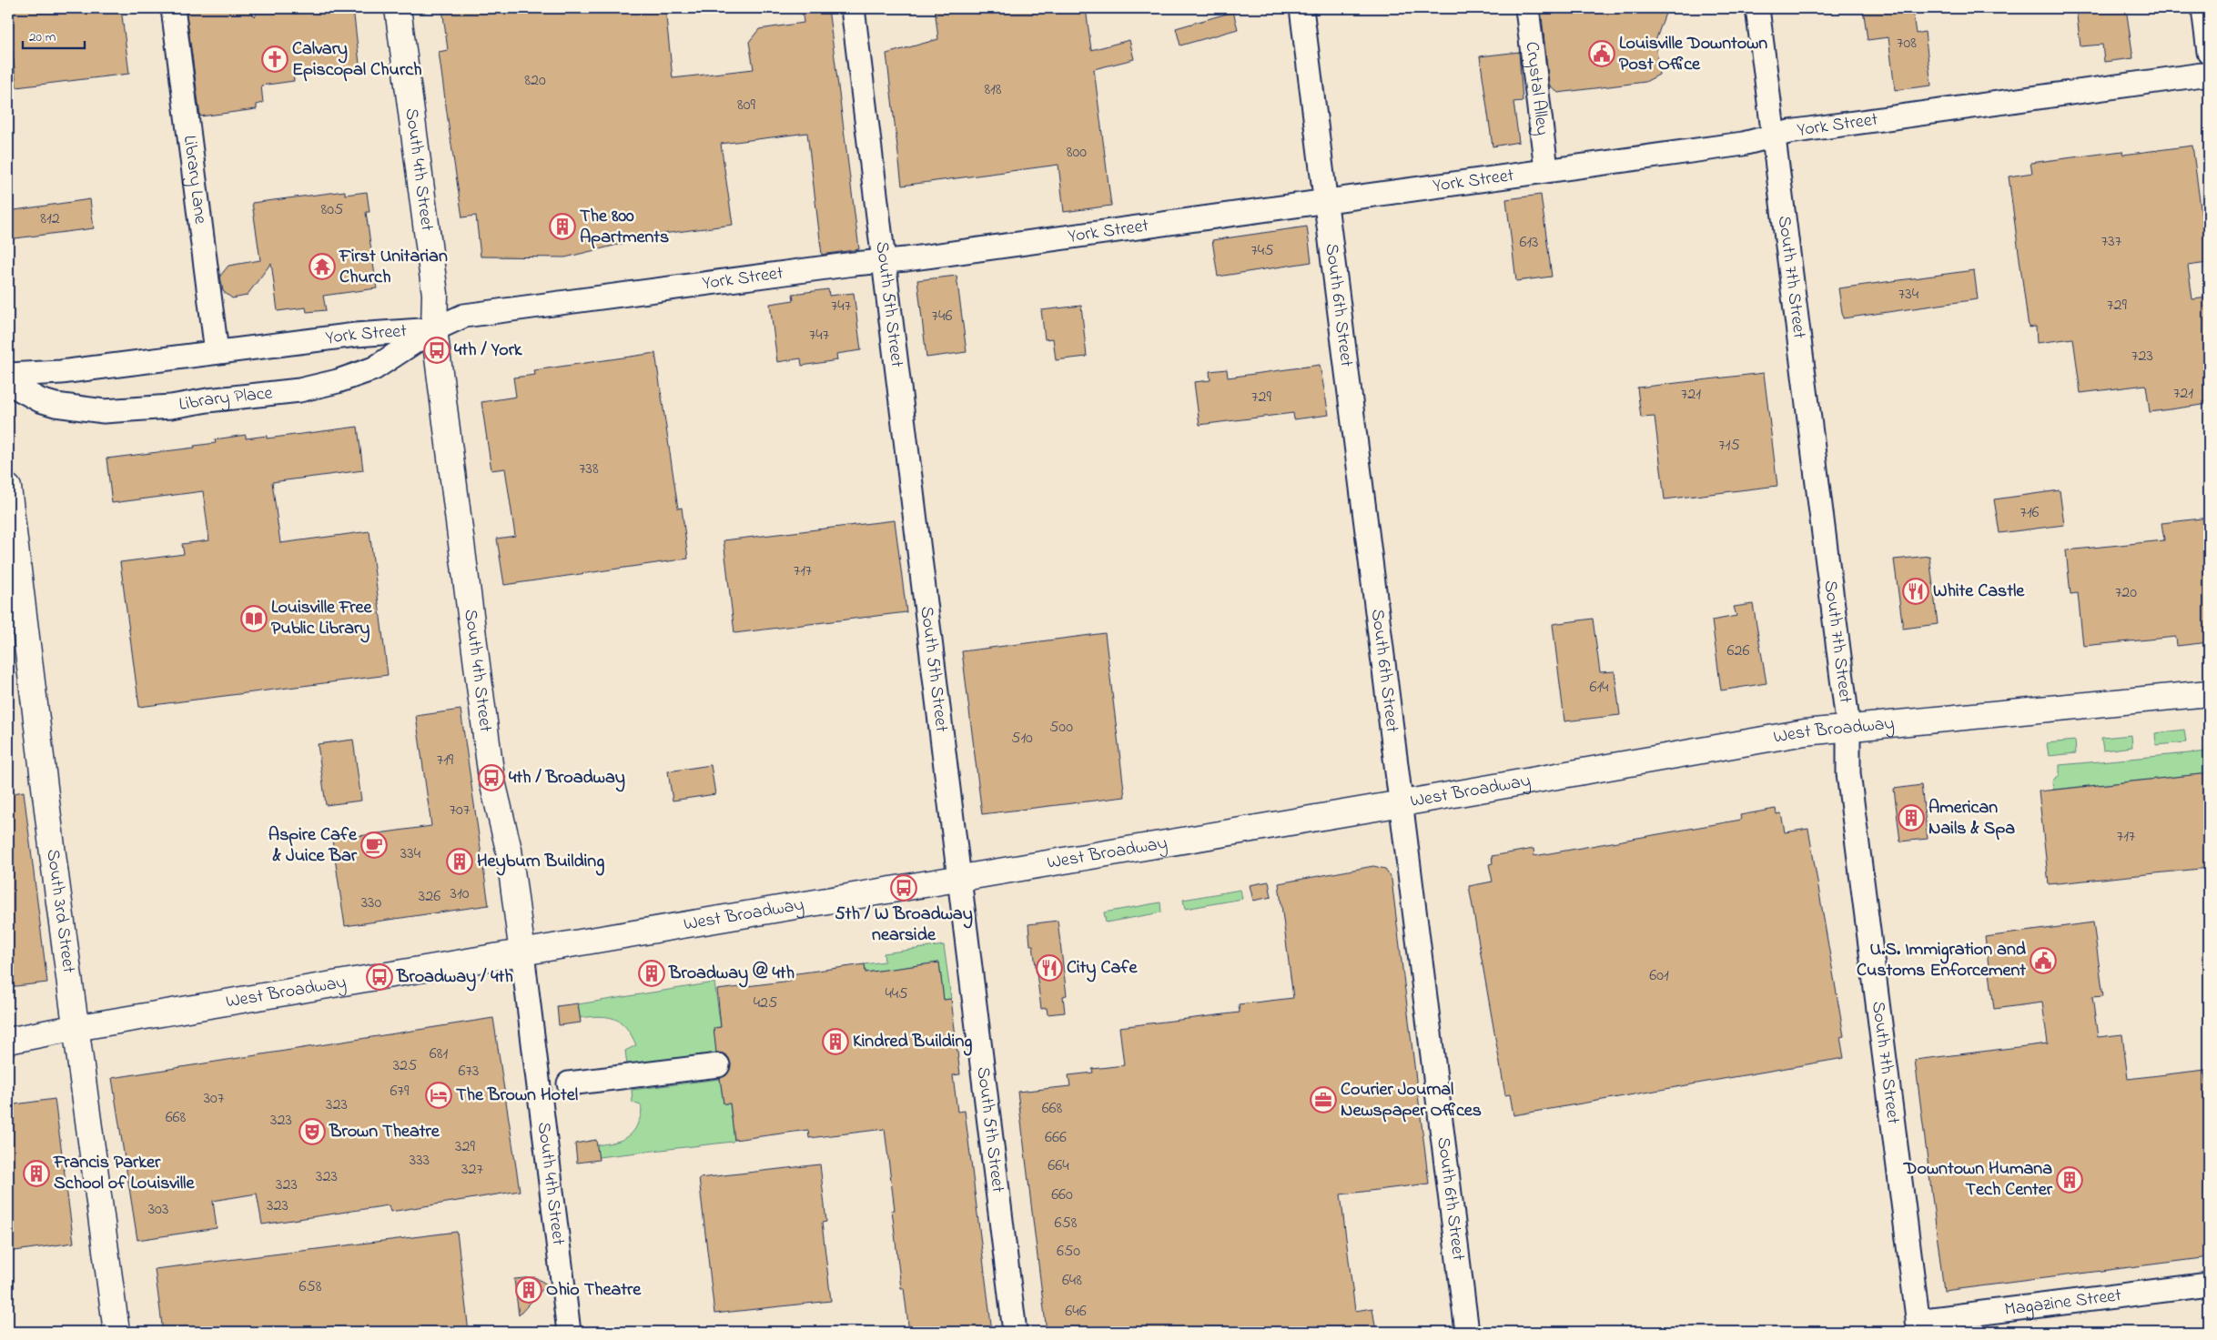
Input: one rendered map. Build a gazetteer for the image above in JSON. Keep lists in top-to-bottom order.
{
  "streets": {
    "main road": ["South 4th Street", "West Broadway", "South 3rd Street"],
    "street": [
      "Crystal Alley",
      "York Street",
      "Library Lane",
      "South 7th Street",
      "South 5th Street",
      "South 6th Street",
      "Library Place",
      "Magazine Street"
    ]
  },
  "crossings": [
    ["Crystal Alley", "York Street"],
    ["York Street", "South 4th Street"],
    ["York Street", "Library Lane"],
    ["York Street", "South 7th Street"],
    ["York Street", "South 5th Street"],
    ["York Street", "South 6th Street"],
    ["York Street", "Library Place"],
    ["South 4th Street", "Library Place"],
    ["South 4th Street", "West Broadway"],
    ["South 7th Street", "West Broadway"],
    ["South 7th Street", "Magazine Street"],
    ["South 5th Street", "West Broadway"],
    ["South 6th Street", "West Broadway"],
    ["West Broadway", "South 3rd Street"]
  ],
  "places": {
    "public building": ["Louisville Downtown Post Office", "U.S. Immigration and Customs Enforcement"],
    "church": ["Calvary Episcopal Church"],
    "building": [
      "The 800 Apartments",
      "American Nails & Spa",
      "Heyburn Building",
      "Broadway @ 4th",
      "Kindred Building",
      "Francis Parker School of Louisville",
      "Downtown Humana Tech Center",
      "Ohio Theatre"
    ],
    "temple": ["First Unitarian Church"],
    "bus stop": [
      "4th / York",
      "4th / Broadway",
      "5th / W Broadway nearside",
      "Broadway / 4th"
    ],
    "restaurant": ["White Castle", "City Cafe"],
    "library": ["Louisville Free Public Library"],
    "cafe": ["Aspire Cafe & Juice Bar"],
    "hotel": ["The Brown Hotel"],
    "office": ["Courier Journal Newspaper Offices"],
    "theatre": ["Brown Theatre"]
  },
  "house_numbers": [
    "708",
    "820",
    "818",
    "809",
    "800",
    "805",
    "812",
    "737",
    "613",
    "745",
    "734",
    "729",
    "747",
    "746",
    "747",
    "723",
    "721",
    "721",
    "729",
    "715",
    "738",
    "716",
    "717",
    "720",
    "626",
    "614",
    "500",
    "510",
    "719",
    "707",
    "717",
    "334",
    "310",
    "326",
    "330",
    "601",
    "445",
    "425",
    "681",
    "325",
    "673",
    "679",
    "307",
    "323",
    "668",
    "668",
    "323",
    "666",
    "329",
    "333",
    "664",
    "327",
    "323",
    "323",
    "660",
    "323",
    "303",
    "658",
    "650",
    "648",
    "658",
    "646"
  ],
  "scale_bar": "20 m"
}
